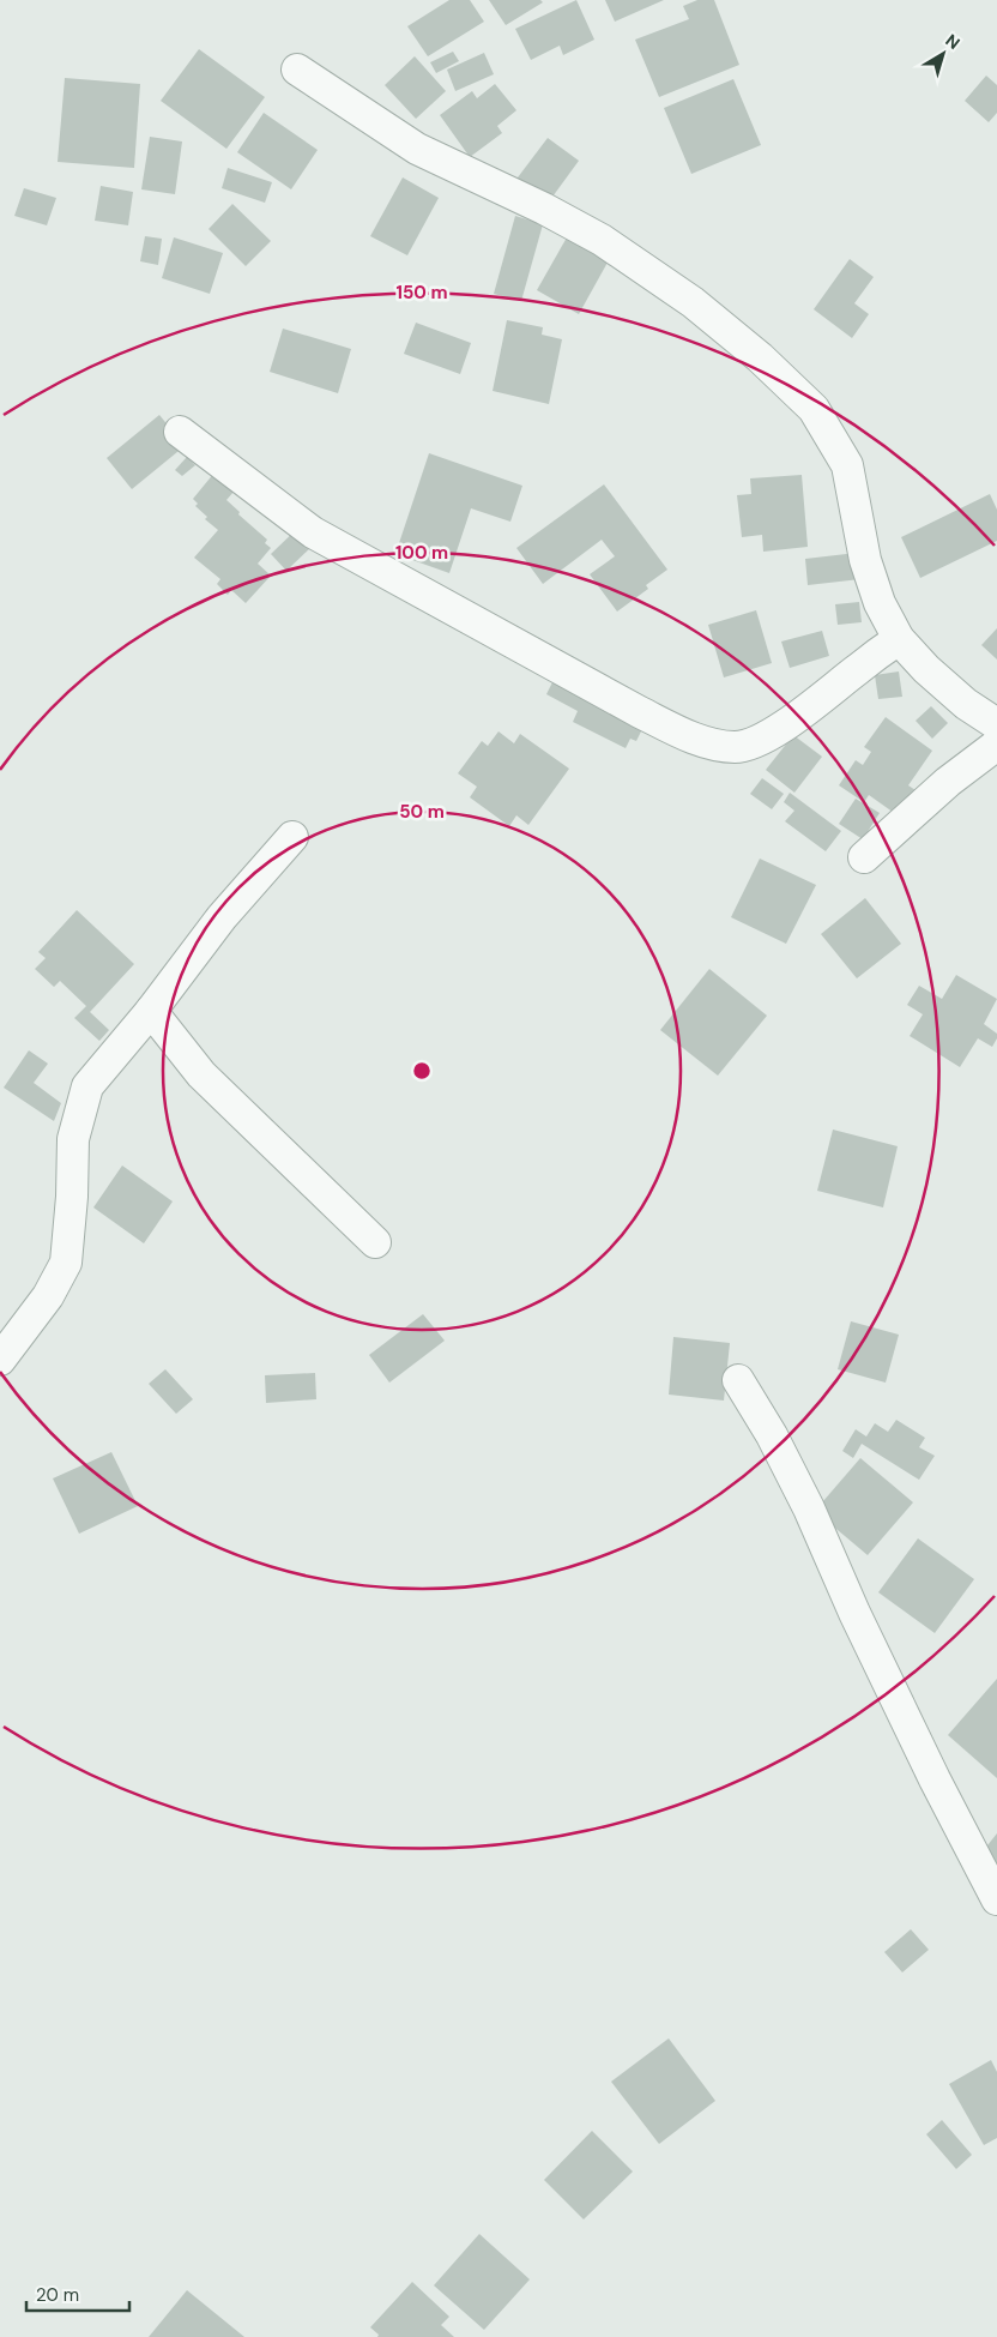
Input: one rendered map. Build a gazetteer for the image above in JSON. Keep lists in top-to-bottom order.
{
  "scale_bar": "20 m",
  "north": "top right",
  "rings": ["150 m", "100 m", "50 m"]
}
